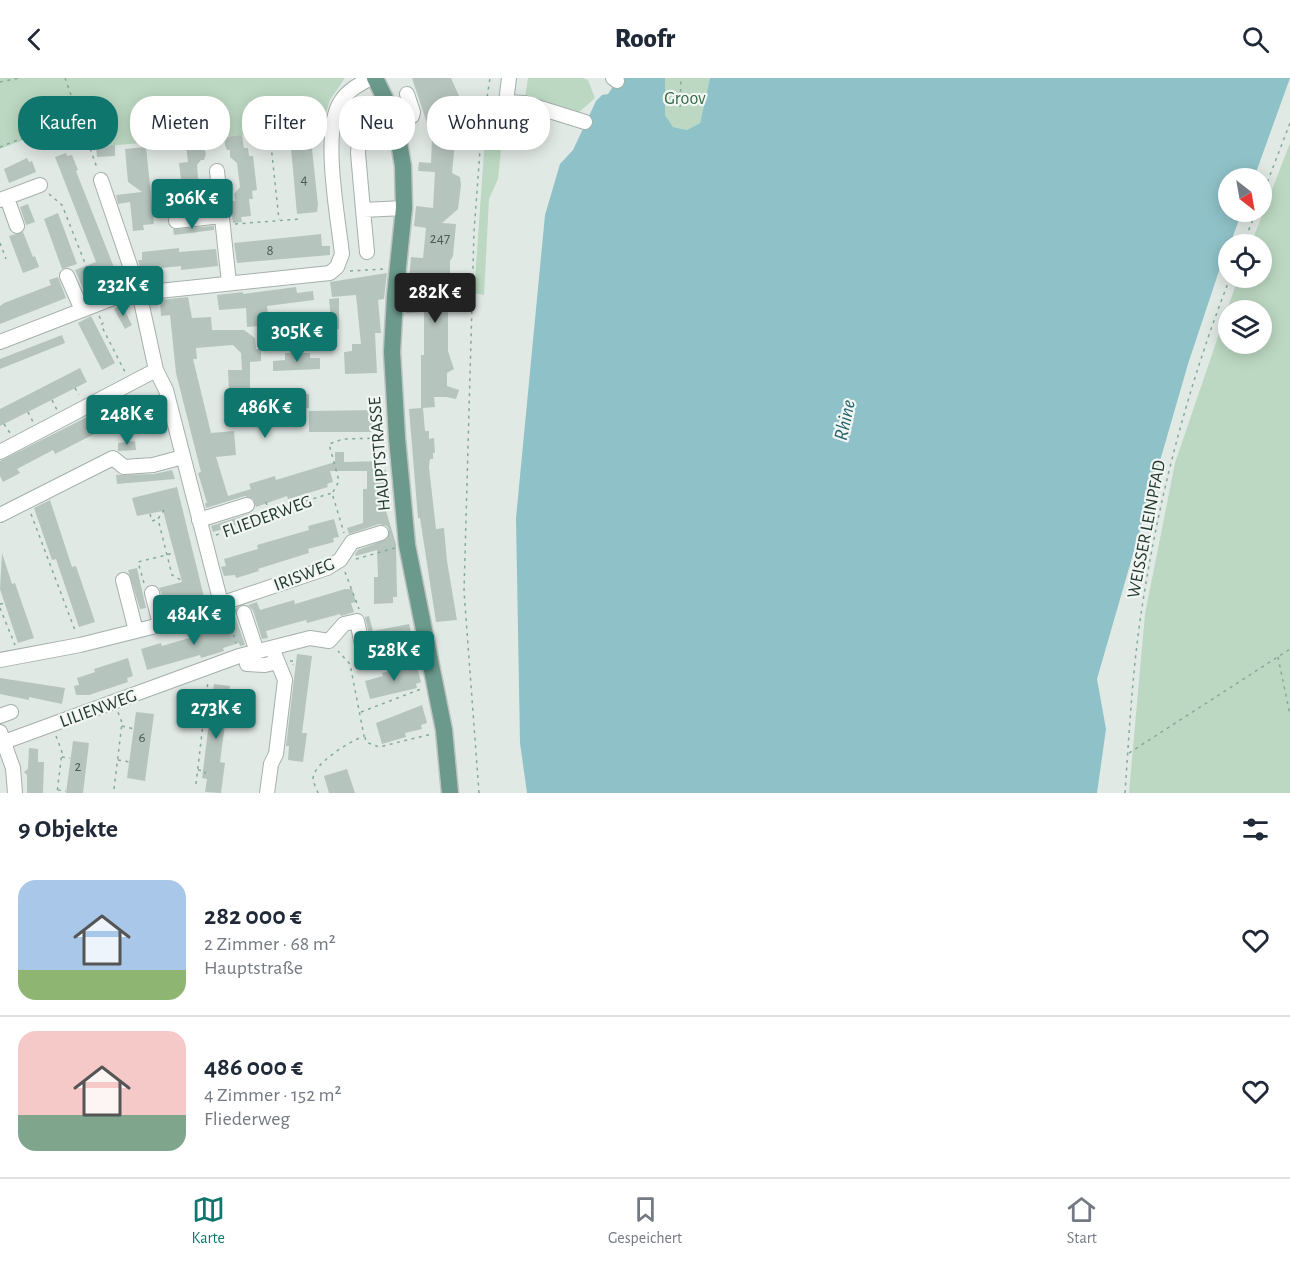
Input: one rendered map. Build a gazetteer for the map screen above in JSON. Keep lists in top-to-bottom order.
{
  "streets": {
    "main road": ["HAUPTSTRASSE"],
    "street": ["FLIEDERWEG", "IRISWEG", "LILIENWEG"],
    "path": ["WEISSER LEINPFAD"]
  },
  "crossings": [
    ["FLIEDERWEG", "IRISWEG"]
  ],
  "water": ["Rhine"],
  "parks": ["Groov"],
  "house_numbers": [
    "4",
    "247",
    "8",
    "6",
    "2"
  ],
  "north": "bottom right",
  "page": {
    "header": "Roofr",
    "chip": [
      "Kaufen",
      "Mieten",
      "Filter",
      "Neu",
      "Wohnung"
    ],
    "price": [
      "306K €",
      "232K €",
      "282K €",
      "305K €",
      "486K €",
      "248K €",
      "484K €",
      "528K €",
      "273K €"
    ],
    "heading": "9 Objekte",
    "list": [
      {
        "name": "282 000 €",
        "note": "2 Zimmer · 68 m² · Hauptstraße"
      },
      {
        "name": "486 000 €",
        "note": "4 Zimmer · 152 m² · Fliederweg"
      }
    ],
    "tabs": ["Karte", "Gespeichert", "Start"]
  }
}
